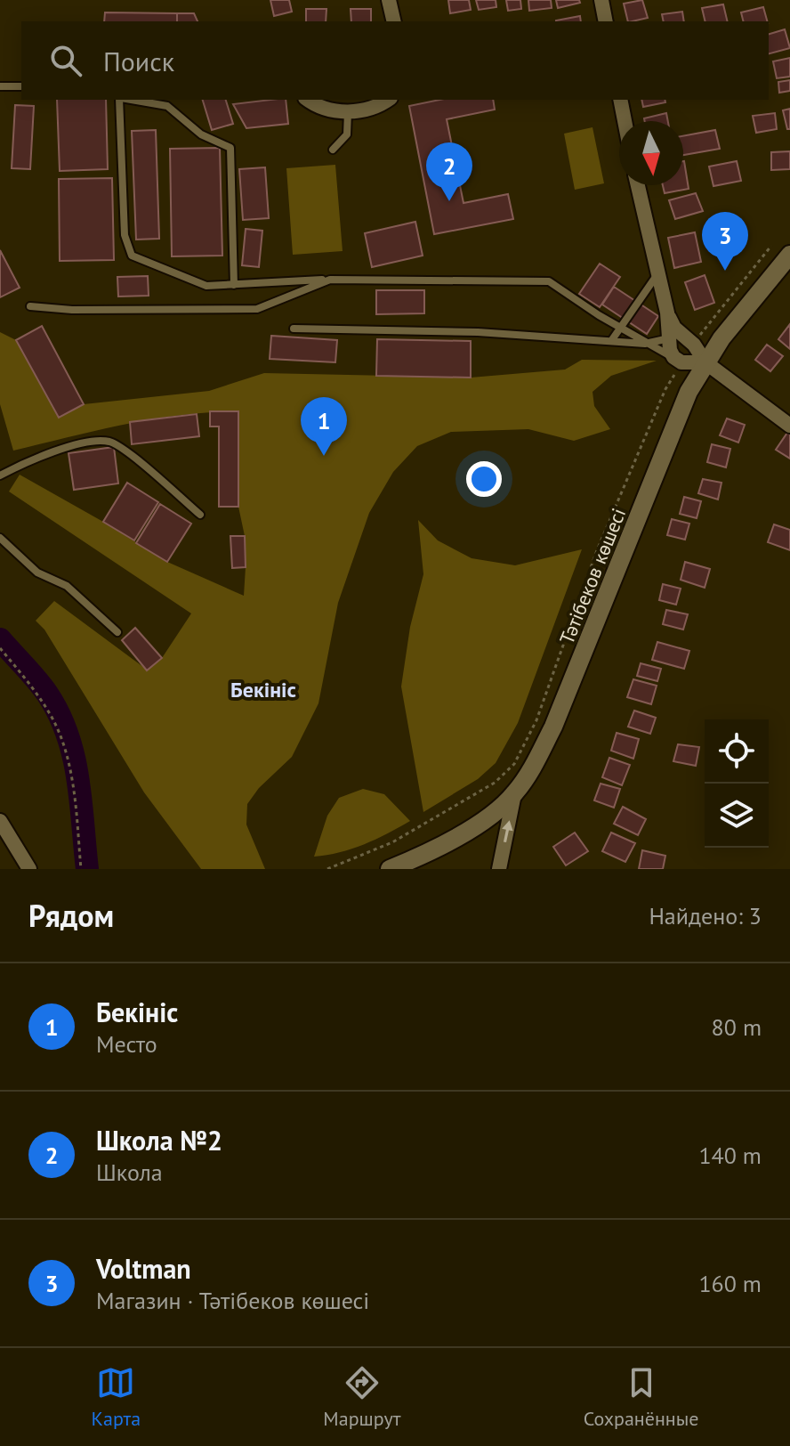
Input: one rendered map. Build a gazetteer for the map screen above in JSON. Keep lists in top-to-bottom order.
{
  "streets": {
    "main road": ["Тәтібеков көшесі"]
  },
  "districts": ["Бекініс"],
  "north": "bottom",
  "page": {
    "search": "Поиск",
    "pins": ["2", "3", "1"],
    "heading": ["Рядом", "Найдено: 3"],
    "list": [
      {
        "mark": "1",
        "name": "Бекініс",
        "note": "Место",
        "value": "80 m"
      },
      {
        "mark": "2",
        "name": "Школа №2",
        "note": "Школа",
        "value": "140 m"
      },
      {
        "mark": "3",
        "name": "Voltman",
        "note": "Магазин · Тәтібеков көшесі",
        "value": "160 m"
      }
    ],
    "nav": ["Карта", "Маршрут", "Сохранённые"]
  }
}
